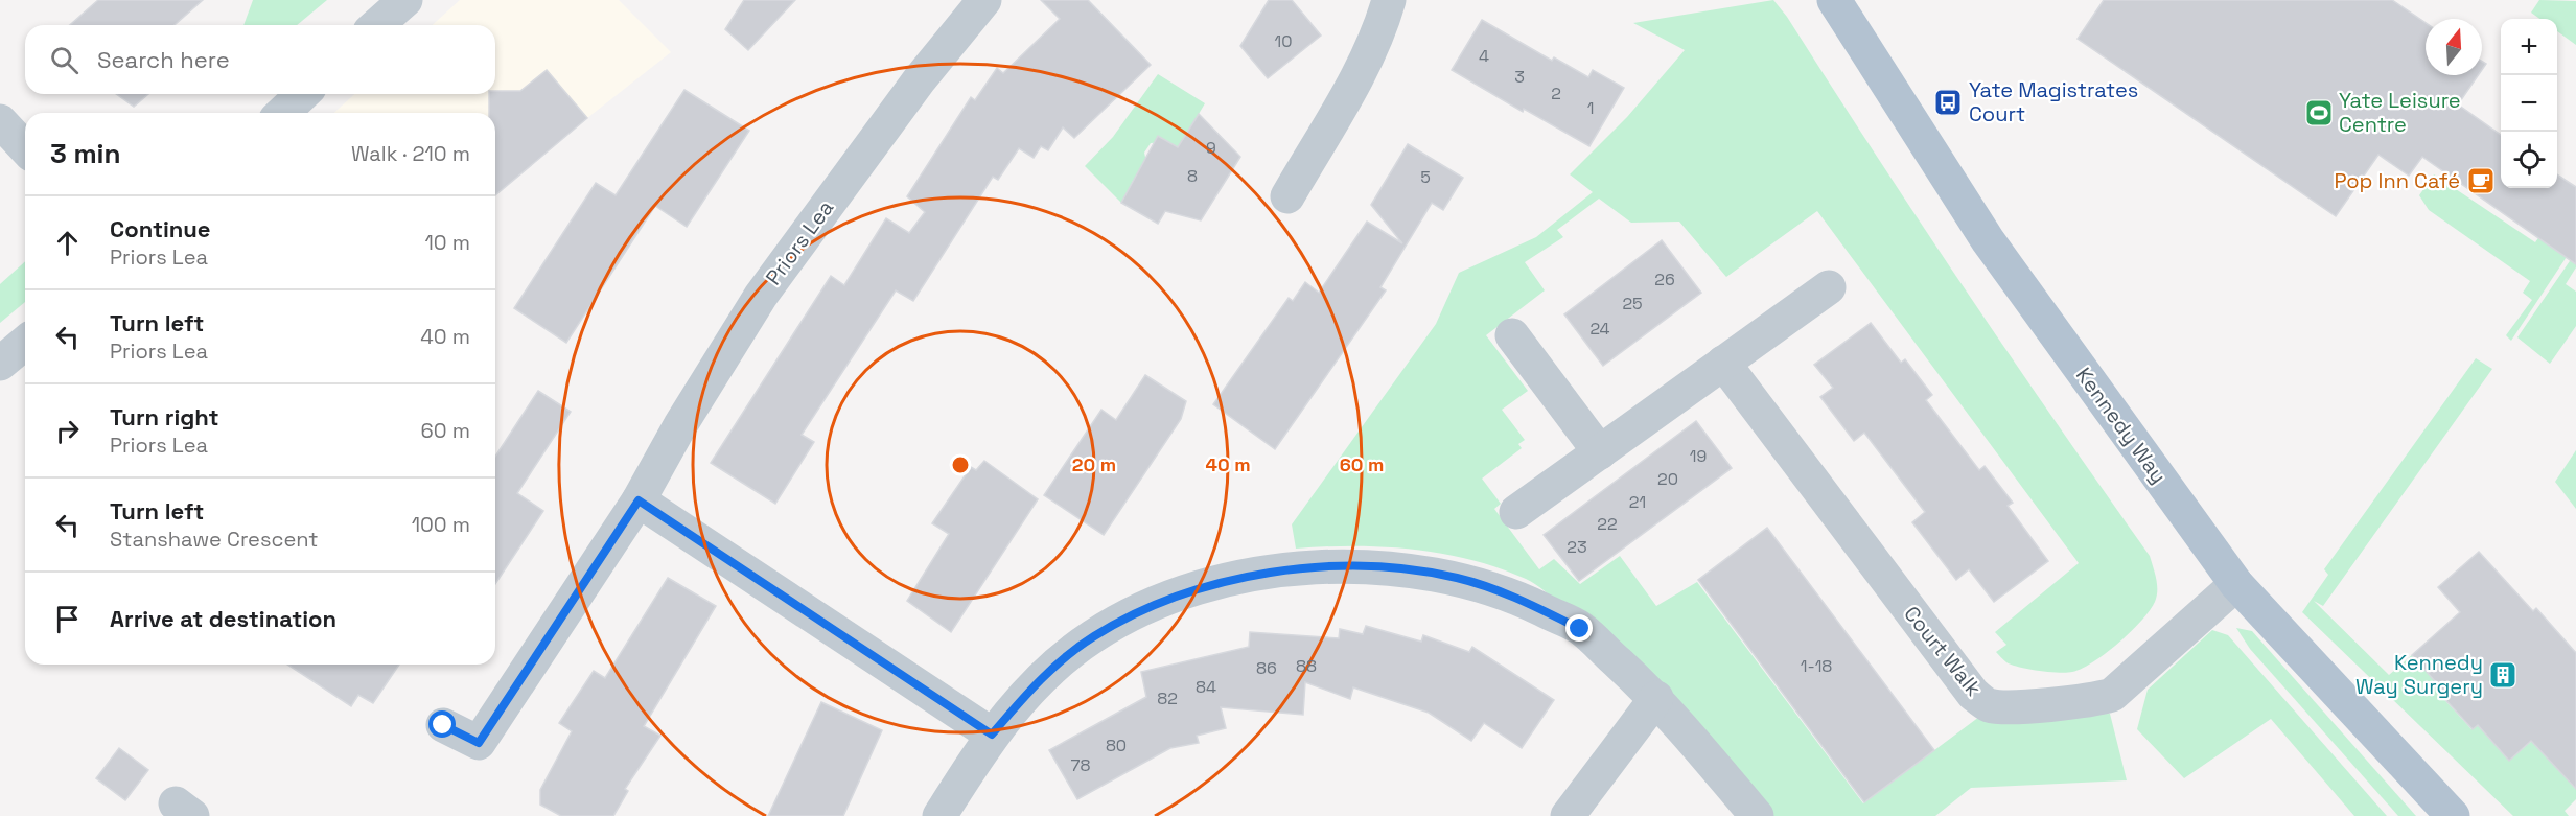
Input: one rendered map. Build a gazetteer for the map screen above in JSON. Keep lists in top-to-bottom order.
{
  "streets": {
    "main road": ["Kennedy Way"],
    "street": ["Priors Lea", "Court Walk"]
  },
  "crossings": [
    ["Kennedy Way", "Court Walk"]
  ],
  "places": {
    "bus stop": ["Yate Magistrates Court"],
    "sports": ["Yate Leisure Centre"],
    "cafe": ["Pop Inn Café"],
    "building": ["Kennedy Way Surgery"]
  },
  "house_numbers": [
    "10",
    "4",
    "3",
    "2",
    "1",
    "9",
    "8",
    "5",
    "26",
    "25",
    "24",
    "19",
    "20",
    "21",
    "22",
    "23",
    "88",
    "1-18",
    "86",
    "84",
    "82",
    "80",
    "78"
  ],
  "north": "top",
  "page": {
    "map_buttons": ["+", "−"],
    "search": "Search here",
    "heading": ["3 min", "Walk · 210 m"],
    "list": [
      ["Continue", "Priors Lea", "10 m"],
      ["Turn left", "Priors Lea", "40 m"],
      ["Turn right", "Priors Lea", "60 m"],
      ["Turn left", "Stanshawe Crescent", "100 m"],
      "Arrive at destination"
    ]
  },
  "rings": ["20 m", "40 m", "60 m"]
}
